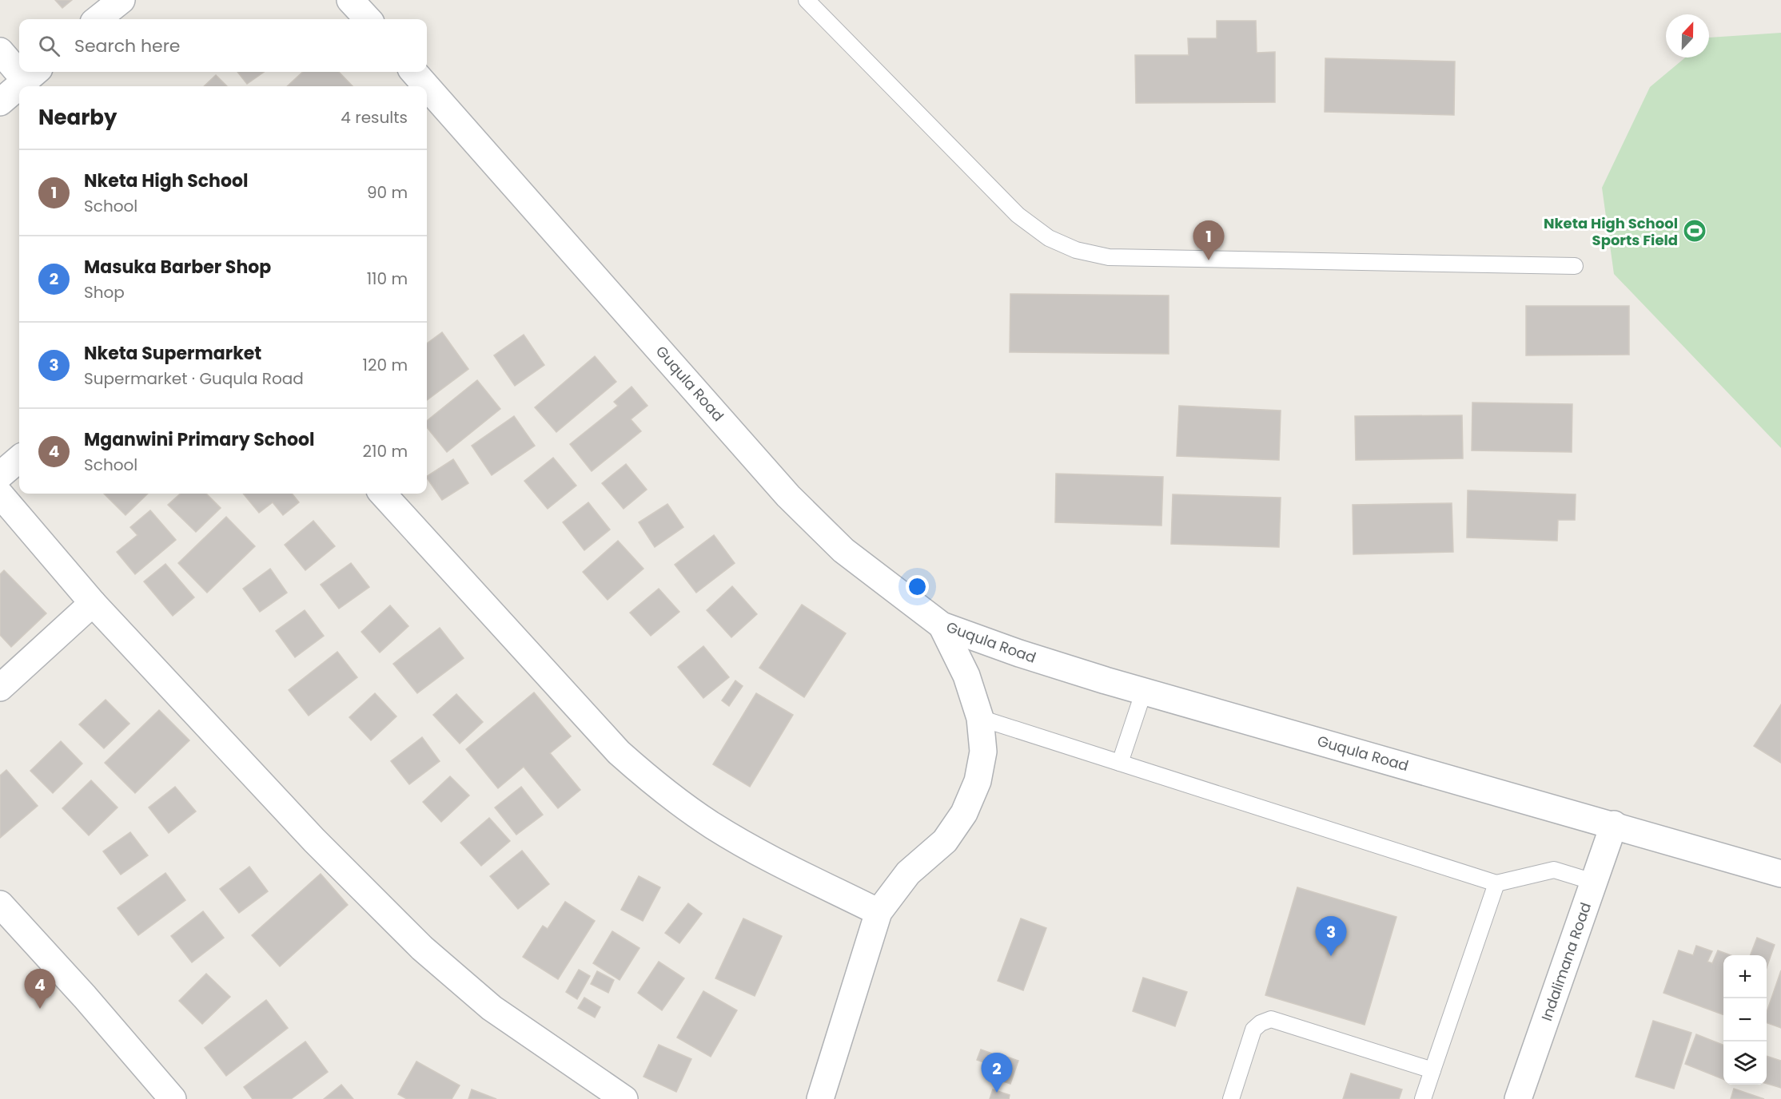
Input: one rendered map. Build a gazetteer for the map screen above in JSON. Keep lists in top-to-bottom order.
{
  "streets": {
    "street": ["Guqula Road", "Indalimana Road"]
  },
  "crossings": [
    ["Guqula Road", "Indalimana Road"]
  ],
  "places": {
    "sports": ["Nketa High School Sports Field"]
  },
  "north": "top",
  "page": {
    "search": "Search here",
    "heading": ["Nearby", "4 results"],
    "list": [
      {
        "mark": "1",
        "name": "Nketa High School",
        "note": "School",
        "value": "90 m"
      },
      {
        "mark": "2",
        "name": "Masuka Barber Shop",
        "note": "Shop",
        "value": "110 m"
      },
      {
        "mark": "3",
        "name": "Nketa Supermarket",
        "note": "Supermarket · Guqula Road",
        "value": "120 m"
      },
      {
        "mark": "4",
        "name": "Mganwini Primary School",
        "note": "School",
        "value": "210 m"
      }
    ],
    "pins": [
      "1",
      "3",
      "4",
      "2"
    ],
    "map_buttons": ["+", "−"]
  }
}
